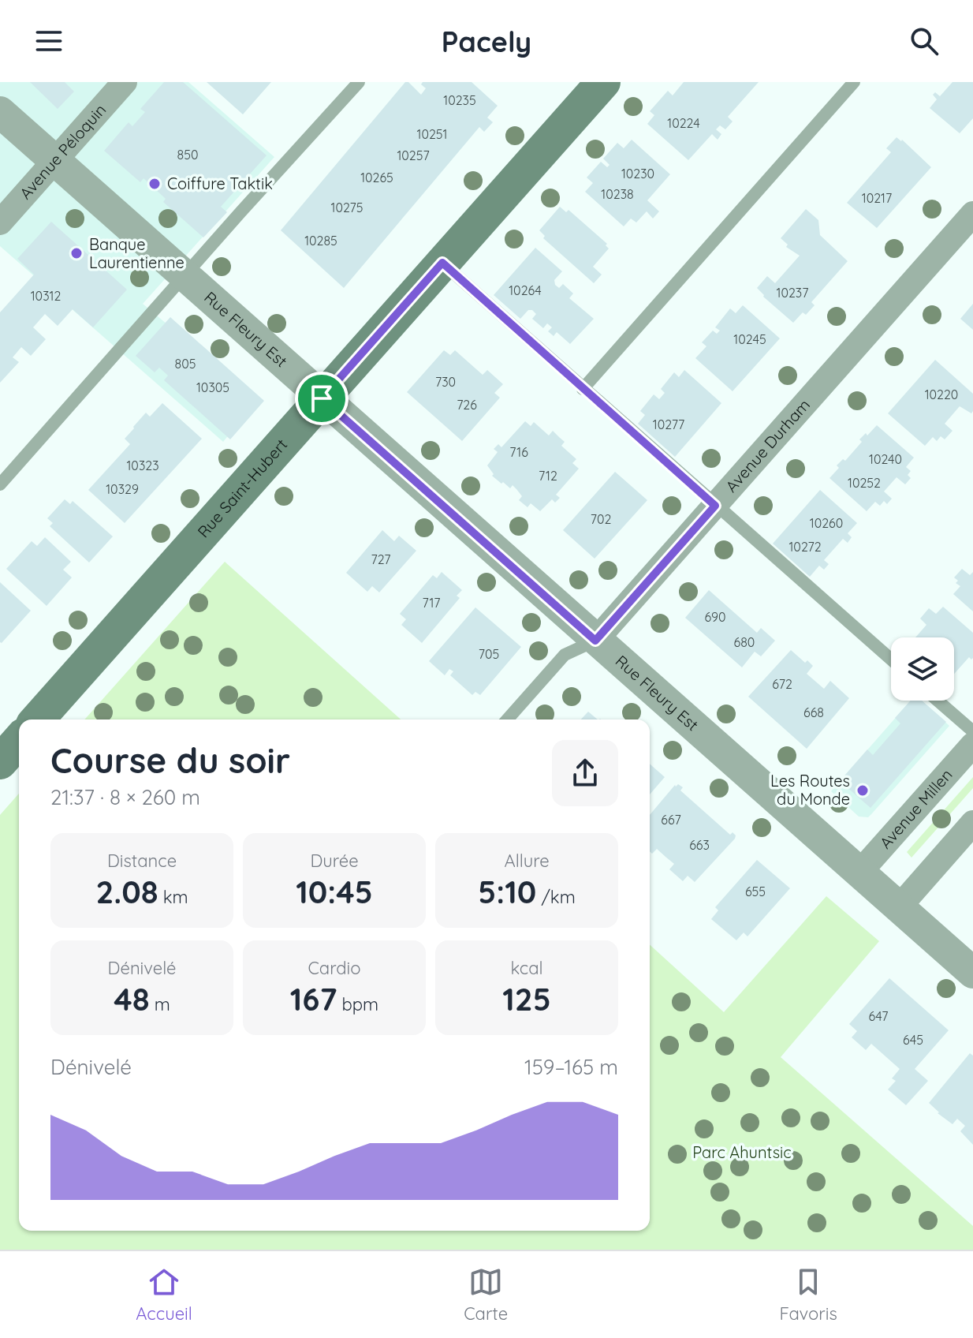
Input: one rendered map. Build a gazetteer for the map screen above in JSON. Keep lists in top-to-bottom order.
{
  "streets": {
    "main road": ["Rue Saint-Hubert"],
    "street": [
      "Avenue Péloquin",
      "Rue Fleury Est",
      "Avenue Durham",
      "Avenue Millen"
    ]
  },
  "crossings": [
    ["Avenue Péloquin", "Rue Fleury Est"],
    ["Rue Fleury Est", "Avenue Durham"],
    ["Rue Fleury Est", "Rue Saint-Hubert"],
    ["Rue Fleury Est", "Avenue Millen"]
  ],
  "parks": ["Parc Ahuntsic"],
  "places": ["Coiffure Taktik", "Banque Laurentienne", "Les Routes du Monde"],
  "house_numbers": [
    "10235",
    "10224",
    "10251",
    "850",
    "10257",
    "10230",
    "10265",
    "10238",
    "10217",
    "10275",
    "10285",
    "10264",
    "10237",
    "10312",
    "10245",
    "805",
    "730",
    "10305",
    "10220",
    "726",
    "10277",
    "716",
    "10240",
    "10323",
    "712",
    "10252",
    "10329",
    "702",
    "10260",
    "10272",
    "727",
    "717",
    "690",
    "680",
    "705",
    "672",
    "668",
    "667",
    "663",
    "655",
    "647",
    "645"
  ],
  "page": {
    "header": "Pacely",
    "heading": ["Course du soir", "21:37 · 8 × 260 m"],
    "stats": [
      ["Distance", "2.08 km"],
      ["Durée", "10:45"],
      ["Allure", "5:10 /km"],
      ["Dénivelé", "48 m"],
      ["Cardio", "167 bpm"],
      ["kcal", "125"]
    ],
    "chart": ["Dénivelé", "159–165 m"],
    "tabs": ["Accueil", "Carte", "Favoris"]
  }
}
